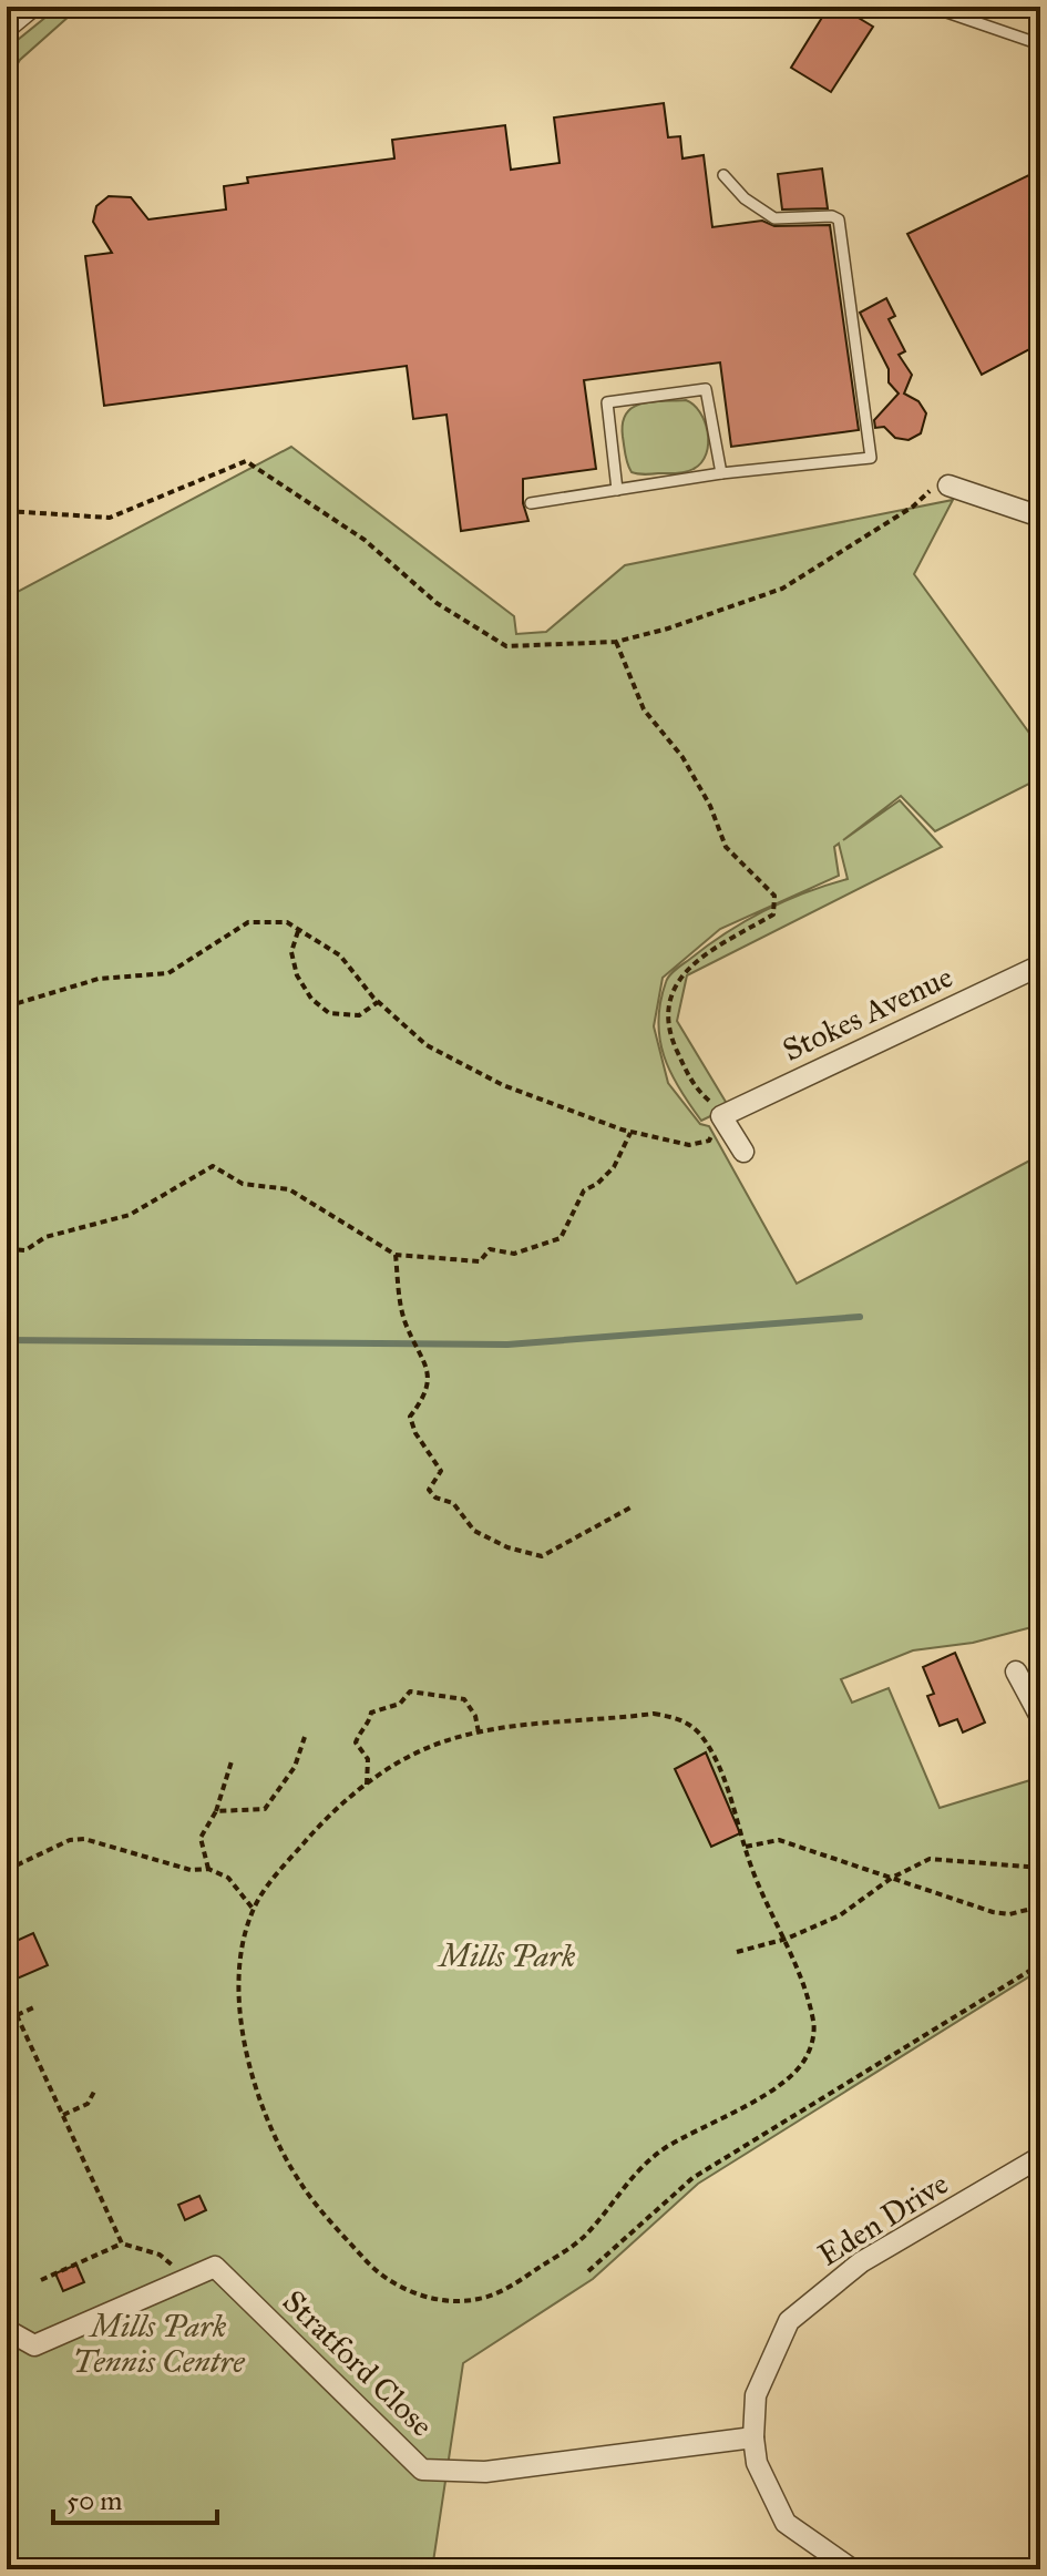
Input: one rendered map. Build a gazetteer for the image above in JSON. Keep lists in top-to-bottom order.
{
  "streets": {
    "street": ["Stokes Avenue", "Eden Drive", "Stratford Close"]
  },
  "crossings": [
    ["Eden Drive", "Stratford Close"]
  ],
  "parks": ["Mills Park", "Mills Park Tennis Centre"],
  "scale_bar": "50 m"
}
